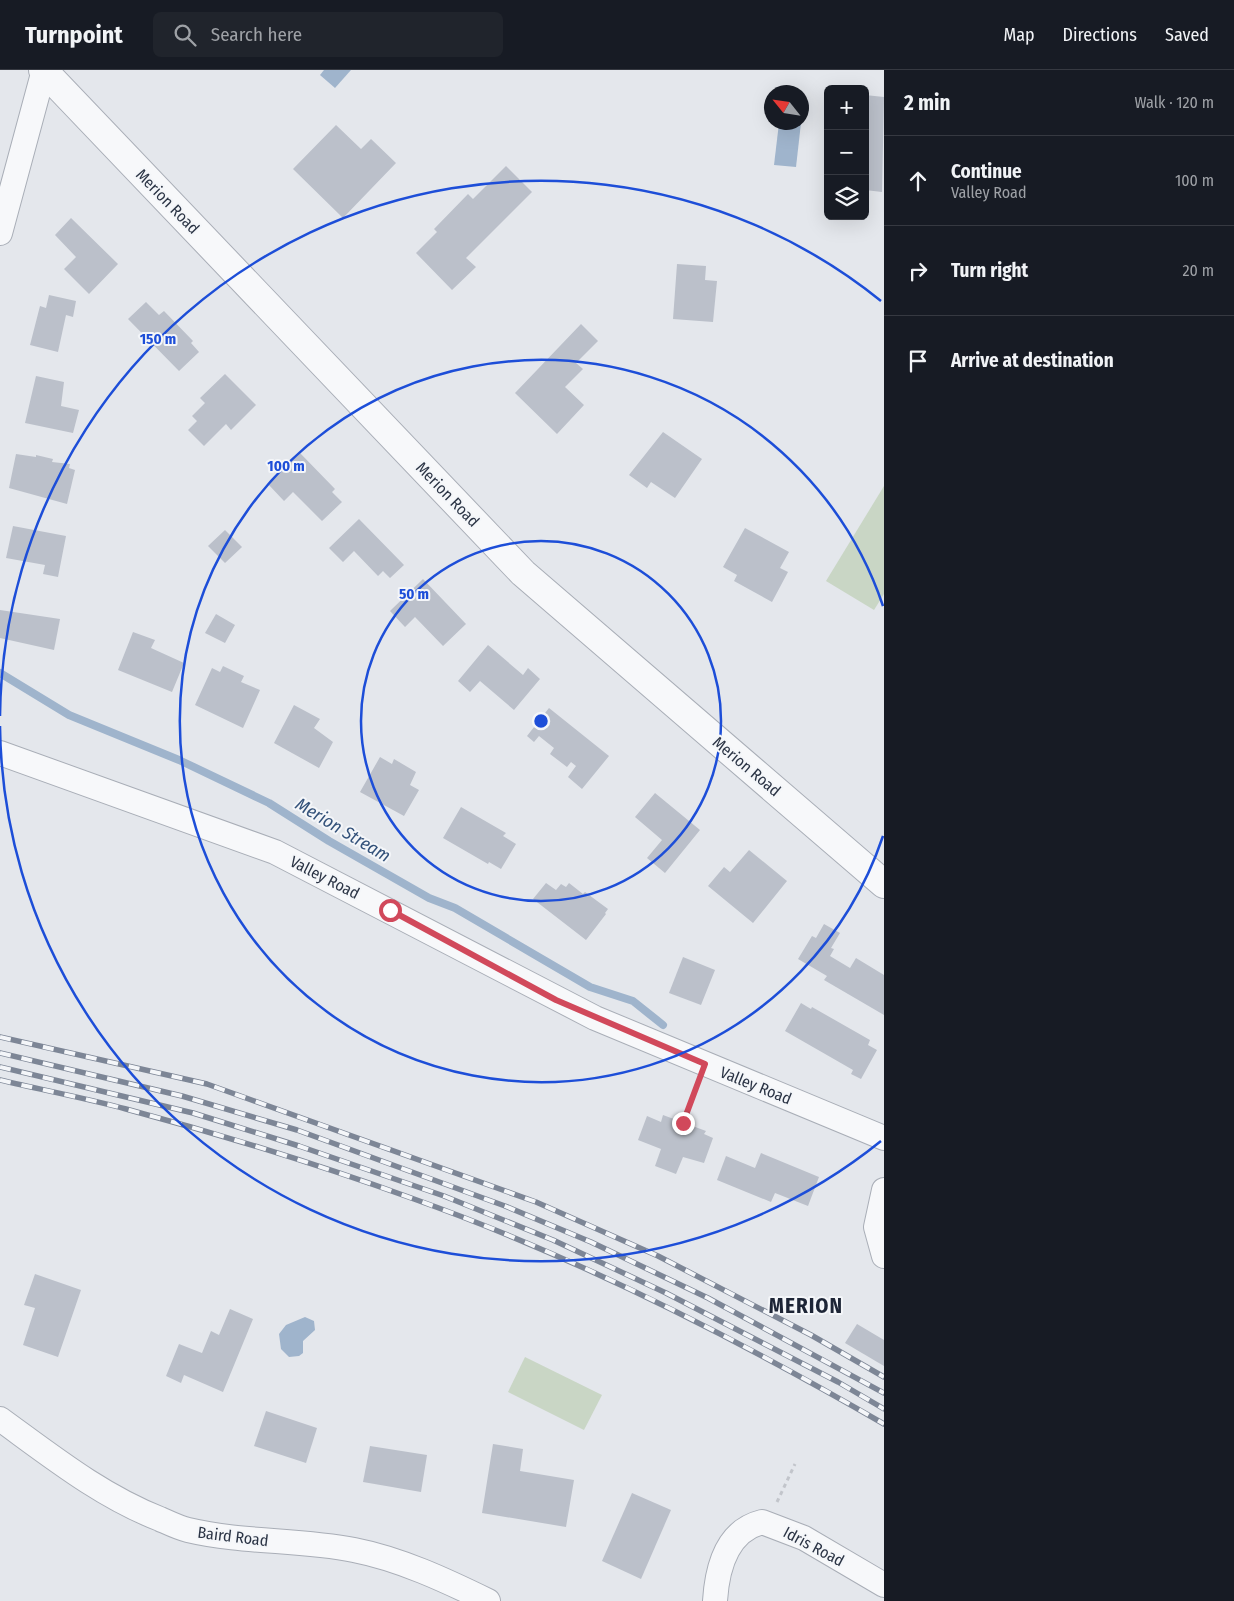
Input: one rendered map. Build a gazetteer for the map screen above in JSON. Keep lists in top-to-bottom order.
{
  "streets": {
    "street": [
      "Merion Road",
      "Valley Road",
      "Baird Road",
      "Idris Road"
    ]
  },
  "districts": ["MERION"],
  "water": ["Merion Stream"],
  "north": "top left",
  "page": {
    "header": "Turnpoint",
    "search": "Search here",
    "nav": ["Map", "Directions", "Saved"],
    "heading": ["2 min", "Walk · 120 m"],
    "map_buttons": ["+", "−"],
    "list": [
      ["Continue", "Valley Road", "100 m"],
      ["Turn right", "20 m"],
      "Arrive at destination"
    ]
  },
  "rings": ["150 m", "100 m", "50 m"]
}
